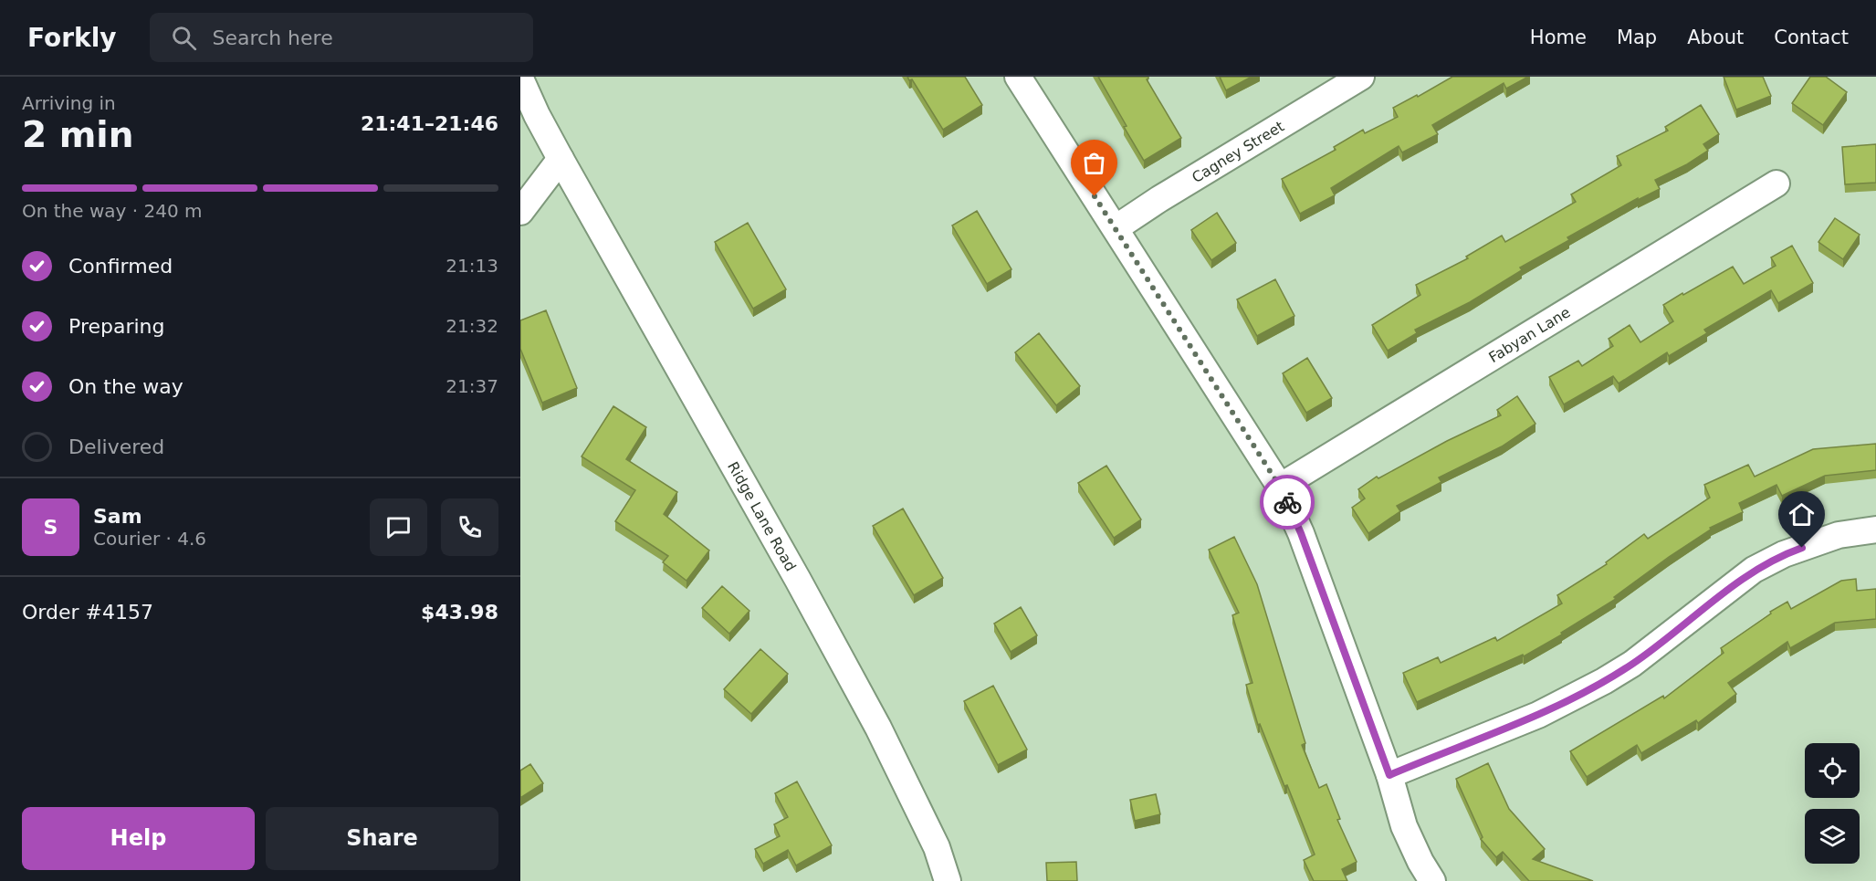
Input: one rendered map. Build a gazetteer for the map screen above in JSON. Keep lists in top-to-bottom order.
{
  "streets": {
    "street": ["Cagney Street", "Fabyan Lane", "Ridge Lane Road"]
  },
  "page": {
    "header": "Forkly",
    "search": "Search here",
    "nav": [
      "Home",
      "Map",
      "About",
      "Contact"
    ],
    "heading": ["2 min", "Arriving in", "21:41–21:46"],
    "panel": [
      "Sam",
      "Courier · 4.6",
      "Order #4157",
      "$43.98"
    ],
    "bar": "On the way · 240 m",
    "list": [
      ["Confirmed", "21:13"],
      ["Preparing", "21:32"],
      ["On the way", "21:37"],
      "Delivered"
    ],
    "round": "S",
    "buttons": ["Help", "Share"]
  }
}
